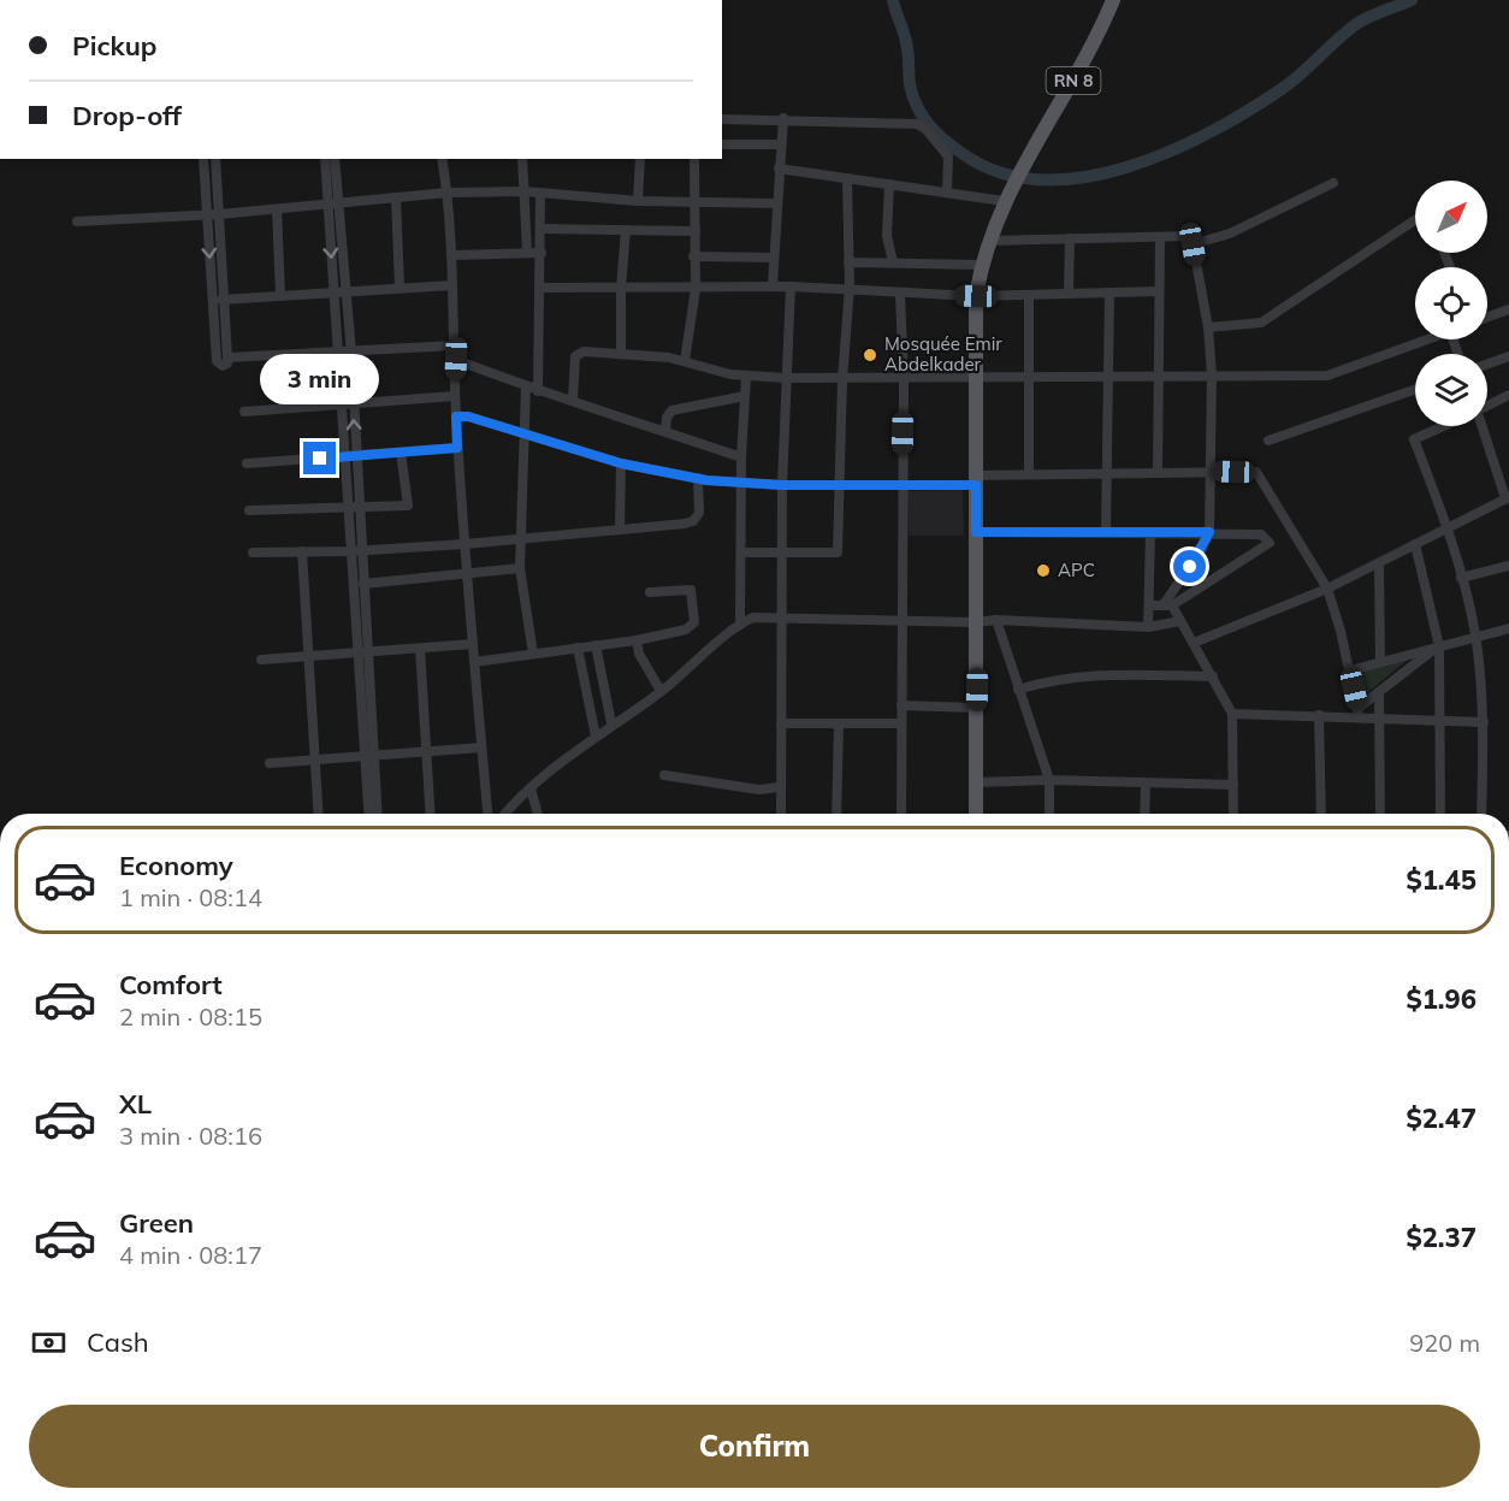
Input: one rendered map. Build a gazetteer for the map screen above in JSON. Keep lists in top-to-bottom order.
{
  "streets": {
    "main road": ["RN 8"]
  },
  "places": ["Mosquée Emir Abdelkader", "APC"],
  "north": "top right",
  "page": {
    "banner": ["Pickup", "Drop-off"],
    "bubble": "3 min",
    "list": [
      {
        "name": "Economy",
        "note": "1 min · 08:14",
        "value": "$1.45"
      },
      {
        "name": "Comfort",
        "note": "2 min · 08:15",
        "value": "$1.96"
      },
      {
        "name": "XL",
        "note": "3 min · 08:16",
        "value": "$2.47"
      },
      {
        "name": "Green",
        "note": "4 min · 08:17",
        "value": "$2.37"
      }
    ],
    "pay": ["Cash", "920 m"],
    "buttons": "Confirm"
  }
}
